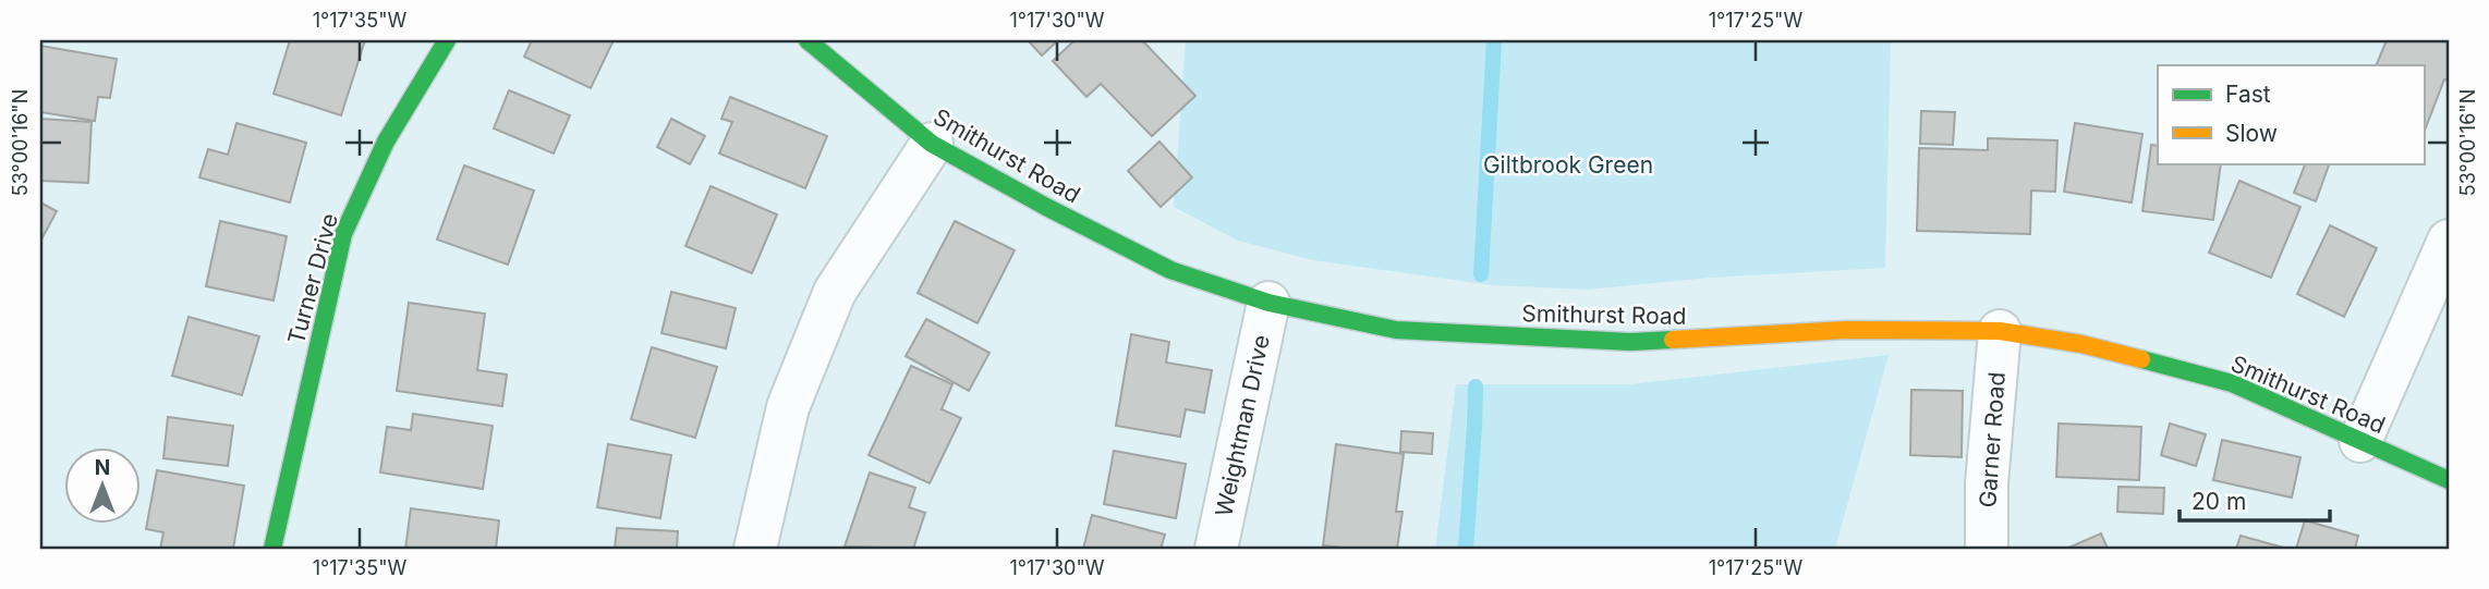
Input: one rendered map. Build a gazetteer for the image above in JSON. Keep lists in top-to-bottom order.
{
  "streets": {
    "street": [
      "Smithurst Road",
      "Turner Drive",
      "Weightman Drive",
      "Garner Road"
    ]
  },
  "crossings": [
    ["Smithurst Road", "Weightman Drive"],
    ["Smithurst Road", "Garner Road"]
  ],
  "parks": ["Giltbrook Green"],
  "legend": ["Fast", "Slow"],
  "scale_bar": "20 m",
  "north": "top",
  "coordinates": [
    "1°17'35\"W",
    "1°17'30\"W",
    "1°17'25\"W",
    "53°00'16\"N"
  ]
}
